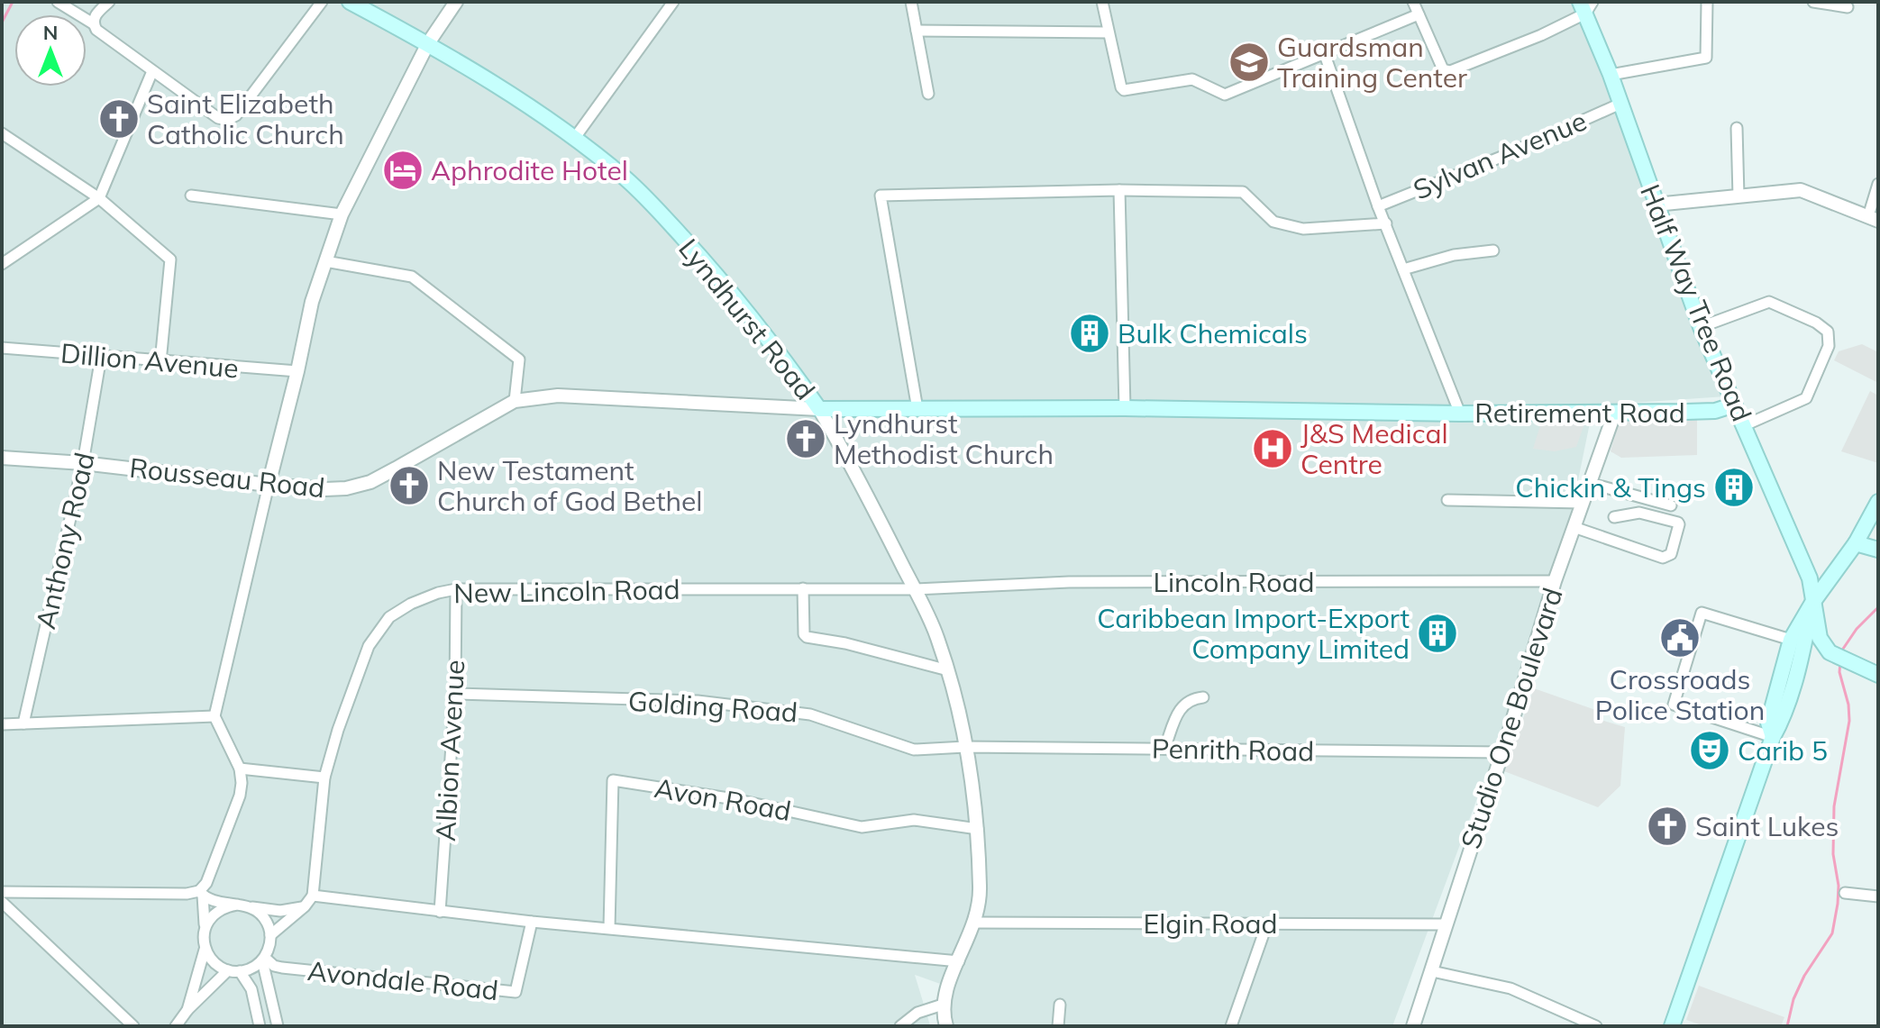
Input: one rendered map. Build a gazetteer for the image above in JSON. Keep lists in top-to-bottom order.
{
  "streets": {
    "main road": ["Half Way Tree Road", "Lyndhurst Road", "Retirement Road"],
    "street": [
      "Sylvan Avenue",
      "Dillion Avenue",
      "Rousseau Road",
      "Anthony Road",
      "Lincoln Road",
      "New Lincoln Road",
      "Golding Road",
      "Studio One Boulevard",
      "Penrith Road",
      "Albion Avenue",
      "Avon Road",
      "Elgin Road",
      "Avondale Road"
    ]
  },
  "crossings": [
    ["Sylvan Avenue", "Half Way Tree Road"],
    ["Half Way Tree Road", "Retirement Road"],
    ["Lyndhurst Road", "Retirement Road"],
    ["Lyndhurst Road", "Rousseau Road"],
    ["Lyndhurst Road", "Lincoln Road"],
    ["Lyndhurst Road", "New Lincoln Road"],
    ["Lyndhurst Road", "Golding Road"],
    ["Lyndhurst Road", "Penrith Road"],
    ["Lyndhurst Road", "Avon Road"],
    ["Lyndhurst Road", "Elgin Road"],
    ["Dillion Avenue", "Anthony Road"],
    ["Retirement Road", "Rousseau Road"],
    ["Retirement Road", "Studio One Boulevard"],
    ["Rousseau Road", "Anthony Road"],
    ["Lincoln Road", "New Lincoln Road"],
    ["Lincoln Road", "Studio One Boulevard"],
    ["New Lincoln Road", "Albion Avenue"],
    ["Golding Road", "Penrith Road"],
    ["Golding Road", "Albion Avenue"],
    ["Studio One Boulevard", "Penrith Road"],
    ["Studio One Boulevard", "Elgin Road"]
  ],
  "places": {
    "school or university": ["Guardsman Training Center"],
    "church": [
      "Saint Elizabeth Catholic Church",
      "Lyndhurst Methodist Church",
      "New Testament Church of God Bethel",
      "Saint Lukes"
    ],
    "hotel": ["Aphrodite Hotel"],
    "building": ["Bulk Chemicals", "Chickin & Tings", "Caribbean Import-Export Company Limited"],
    "hospital": ["J&S Medical Centre"],
    "public building": ["Crossroads Police Station"],
    "theatre": ["Carib 5"]
  },
  "north": "top"
}
